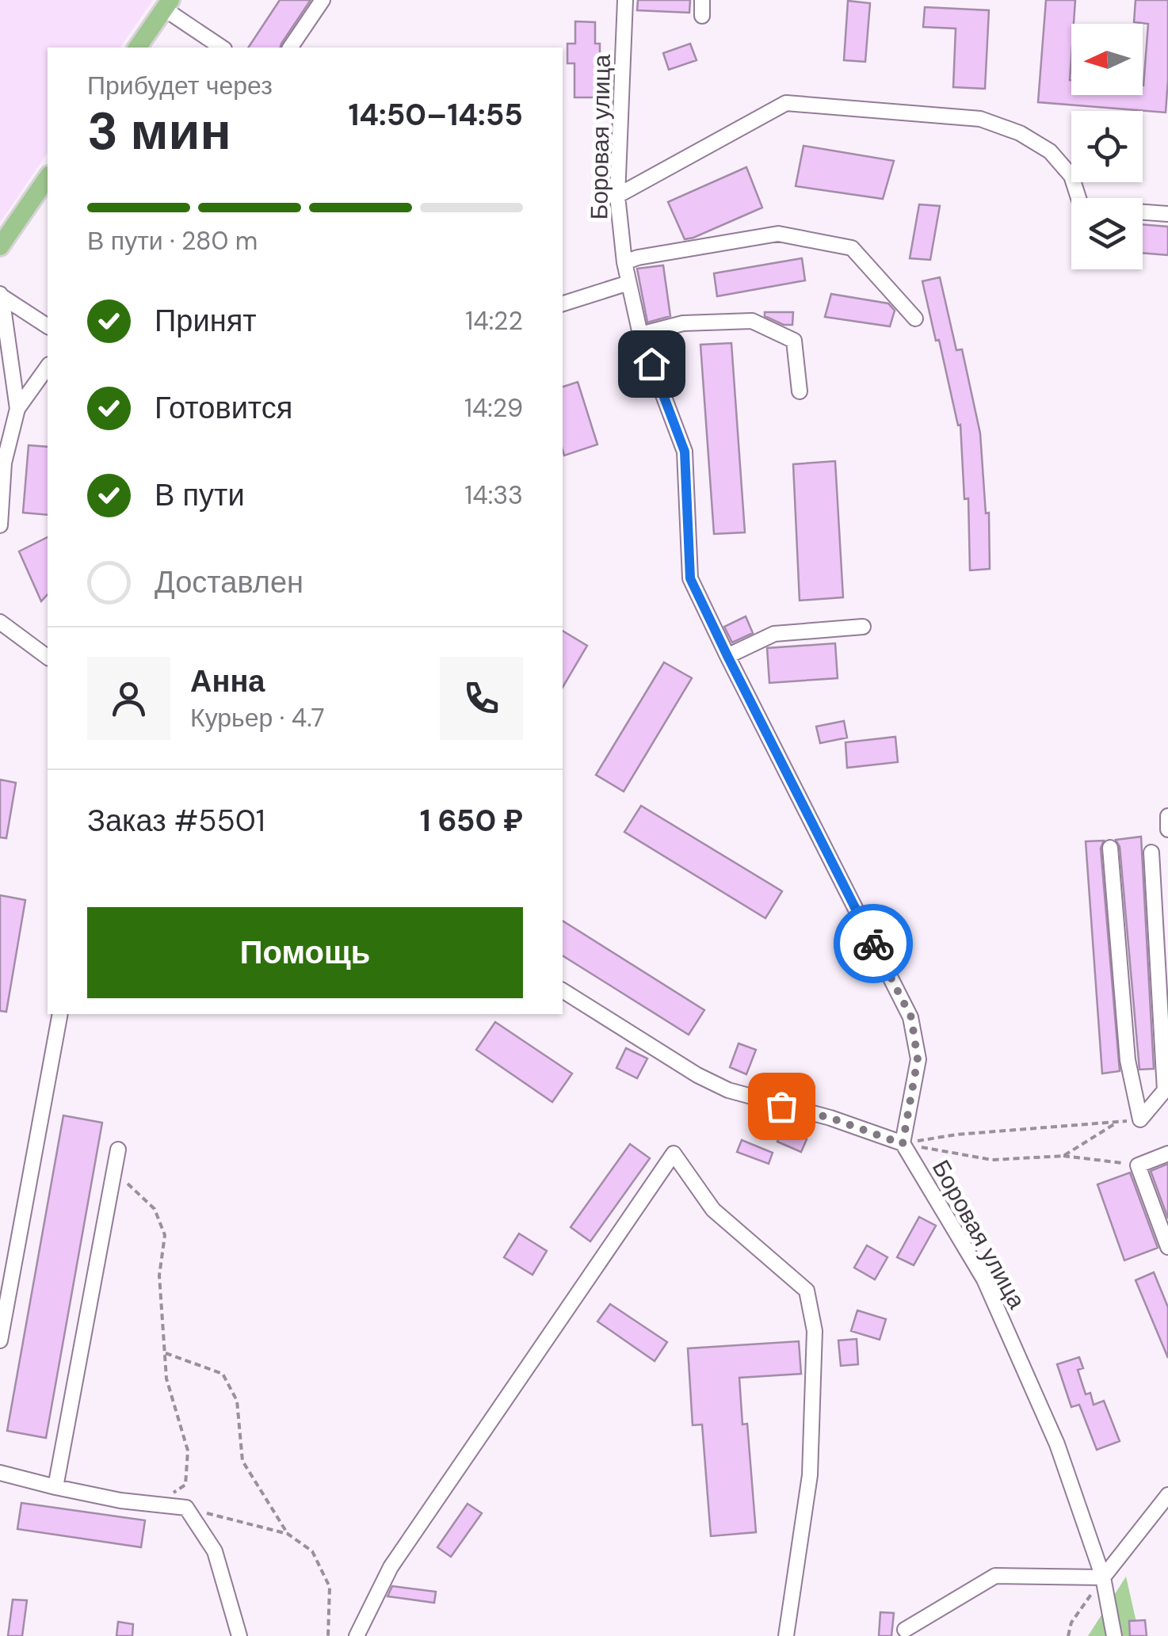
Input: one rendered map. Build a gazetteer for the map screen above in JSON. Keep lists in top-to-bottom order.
{
  "streets": {
    "street": ["Боровая улица"]
  },
  "north": "left",
  "page": {
    "heading": ["3 мин", "Прибудет через", "14:50–14:55"],
    "panel": [
      "Анна",
      "Курьер · 4.7",
      "Заказ #5501",
      "1 650 ₽"
    ],
    "bar": "В пути · 280 m",
    "list": [
      ["Принят", "14:22"],
      ["Готовится", "14:29"],
      ["В пути", "14:33"],
      "Доставлен"
    ],
    "buttons": "Помощь"
  }
}
